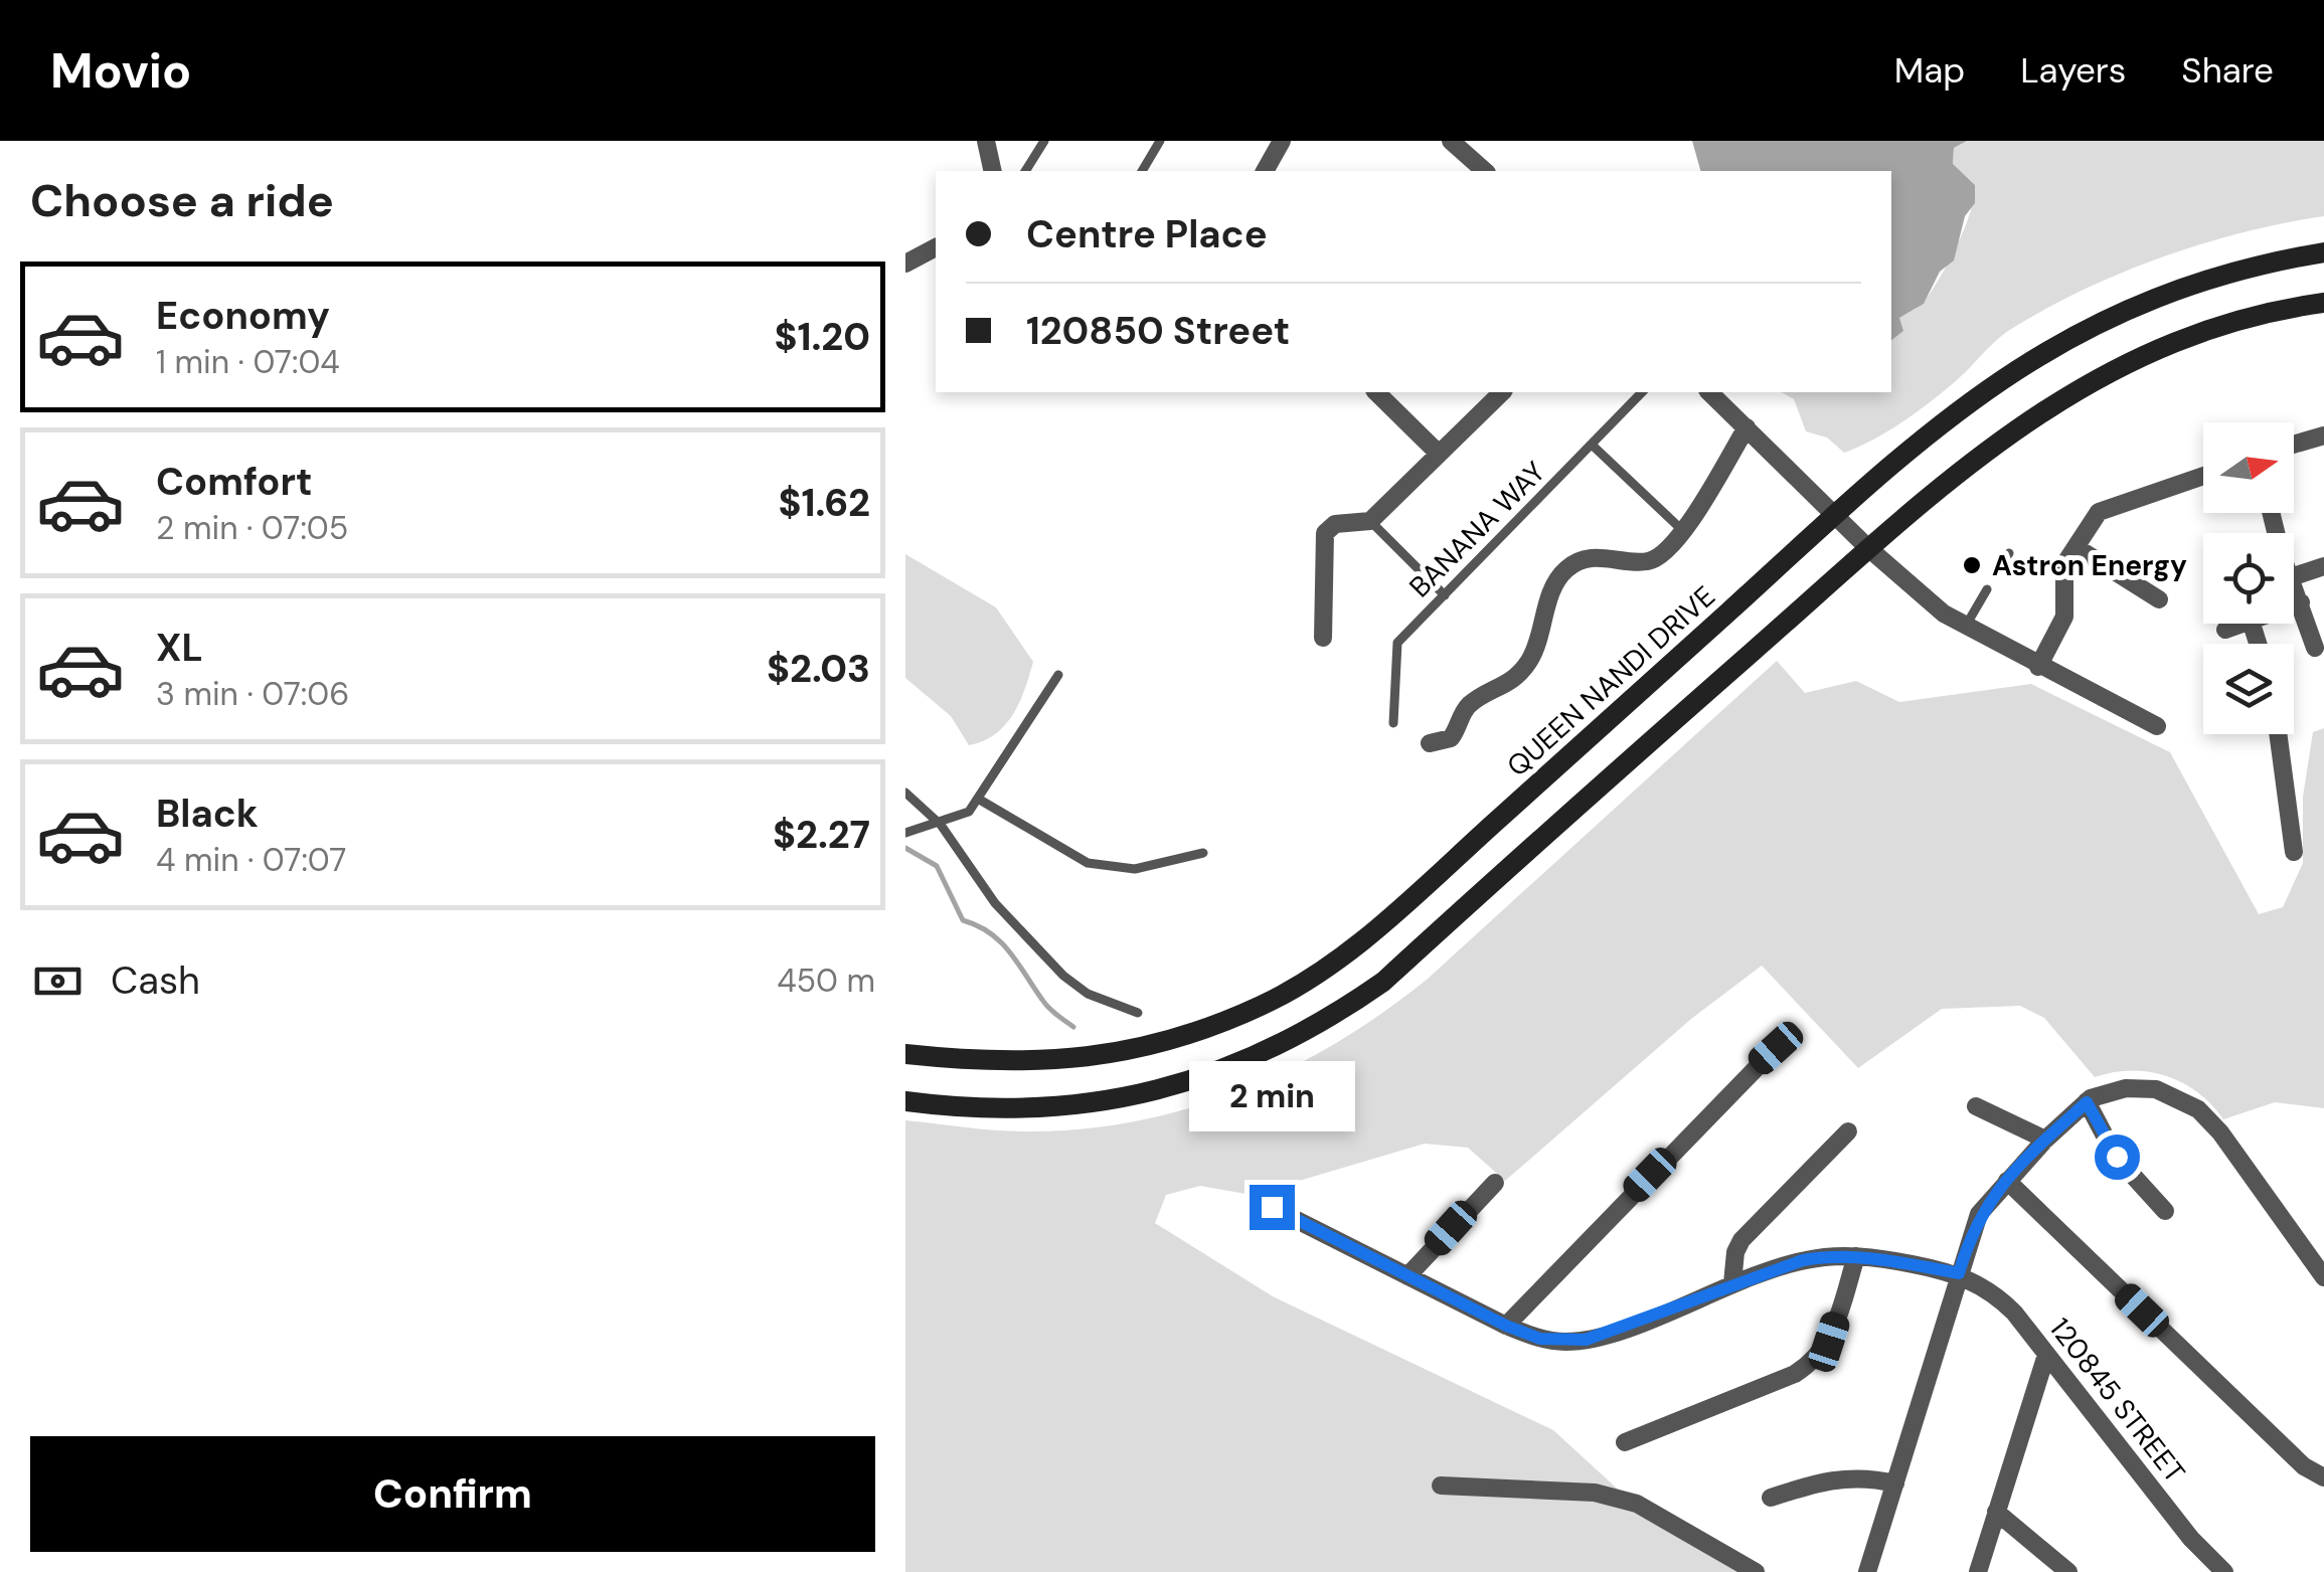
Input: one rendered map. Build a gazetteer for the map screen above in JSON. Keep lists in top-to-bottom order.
{
  "streets": {
    "main road": ["QUEEN NANDI DRIVE"],
    "street": ["120845 STREET"],
    "lane": ["BANANA WAY"]
  },
  "places": ["Astron Energy"],
  "north": "right",
  "page": {
    "header": "Movio",
    "nav": ["Map", "Layers", "Share"],
    "heading": "Choose a ride",
    "banner": ["Centre Place", "120850 Street"],
    "list": [
      {
        "name": "Economy",
        "note": "1 min · 07:04",
        "value": "$1.20"
      },
      {
        "name": "Comfort",
        "note": "2 min · 07:05",
        "value": "$1.62"
      },
      {
        "name": "XL",
        "note": "3 min · 07:06",
        "value": "$2.03"
      },
      {
        "name": "Black",
        "note": "4 min · 07:07",
        "value": "$2.27"
      }
    ],
    "pay": ["Cash", "450 m"],
    "bubble": "2 min",
    "buttons": "Confirm"
  }
}
